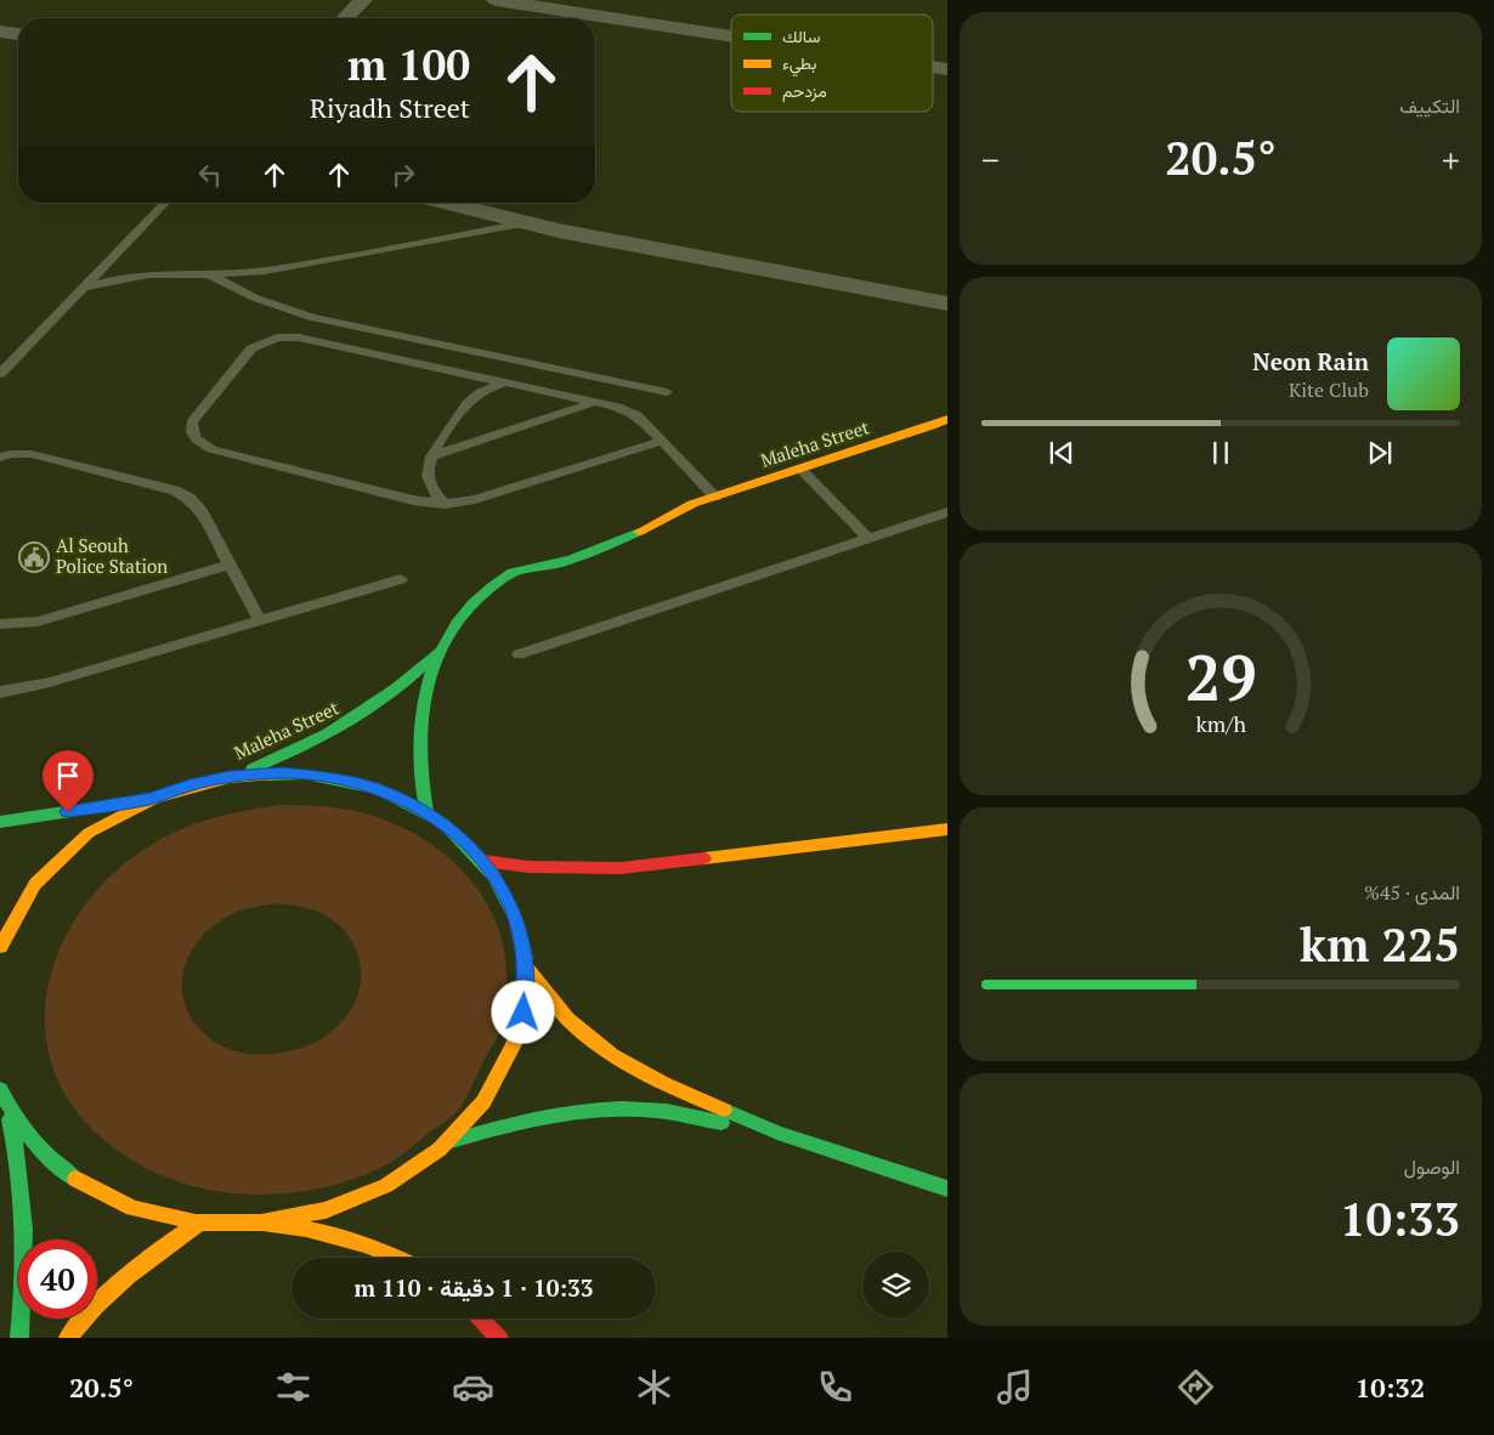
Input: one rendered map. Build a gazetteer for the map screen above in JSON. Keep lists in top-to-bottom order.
{
  "streets": {
    "main road": ["Maleha Street"]
  },
  "places": {
    "public building": ["Al Seouh Police Station"]
  },
  "legend": ["سالك", "بطيء", "مزدحم"],
  "page": {
    "tile": [
      "التكييف",
      ["المدى · 45%", "225 km"],
      ["الوصول", "10:33"]
    ],
    "turn": ["100 m", "Riyadh Street"],
    "heat": ["−", "20.5°", "+"],
    "song": ["Neon Rain", "Kite Club"],
    "limit": "40",
    "trip": "10:33 · 1 دقيقة · 110 m",
    "tabs": ["10:32", "20.5°"],
    "gauge": ["29", "km/h"]
  }
}
